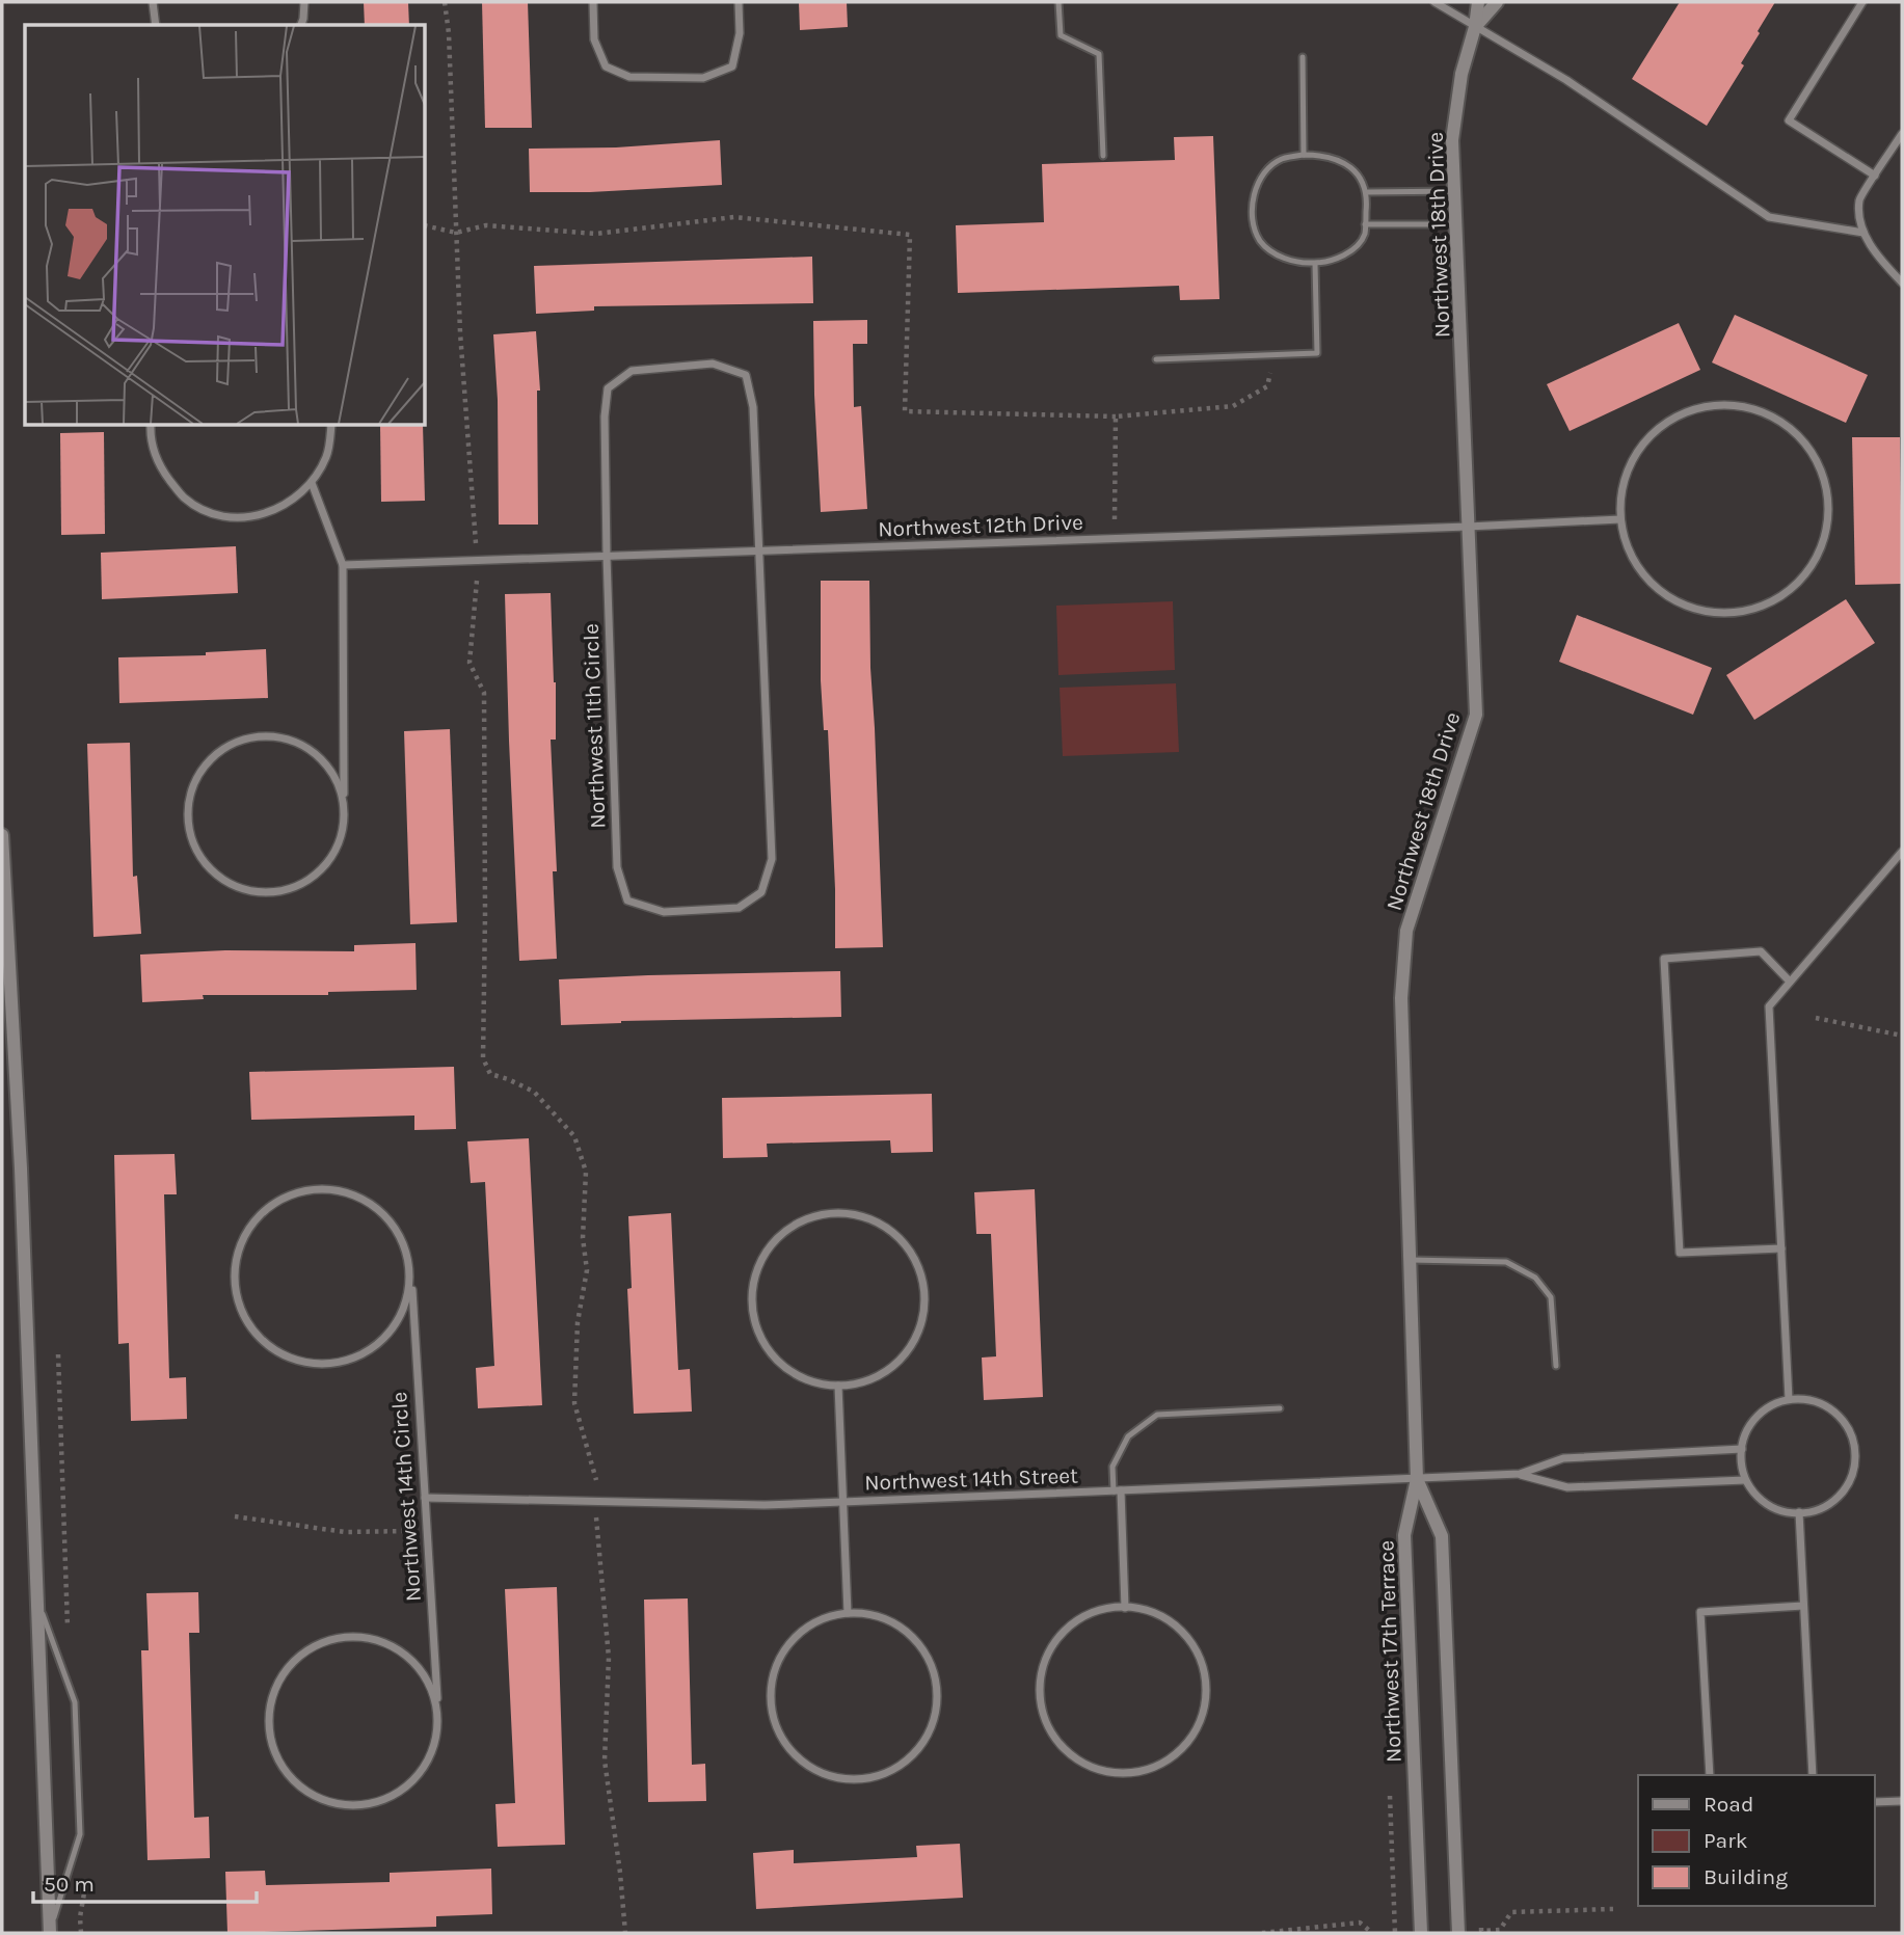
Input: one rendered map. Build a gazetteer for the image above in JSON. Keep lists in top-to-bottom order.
{
  "streets": {
    "street": [
      "Northwest 18th Drive",
      "Northwest 12th Drive",
      "Northwest 11th Circle",
      "Northwest 14th Street",
      "Northwest 14th Circle",
      "Northwest 17th Terrace"
    ]
  },
  "crossings": [
    ["Northwest 18th Drive", "Northwest 12th Drive"],
    ["Northwest 18th Drive", "Northwest 14th Street"],
    ["Northwest 18th Drive", "Northwest 17th Terrace"],
    ["Northwest 12th Drive", "Northwest 11th Circle"],
    ["Northwest 14th Street", "Northwest 14th Circle"],
    ["Northwest 14th Street", "Northwest 17th Terrace"]
  ],
  "legend": ["Road", "Park", "Building"],
  "scale_bar": "50 m"
}
